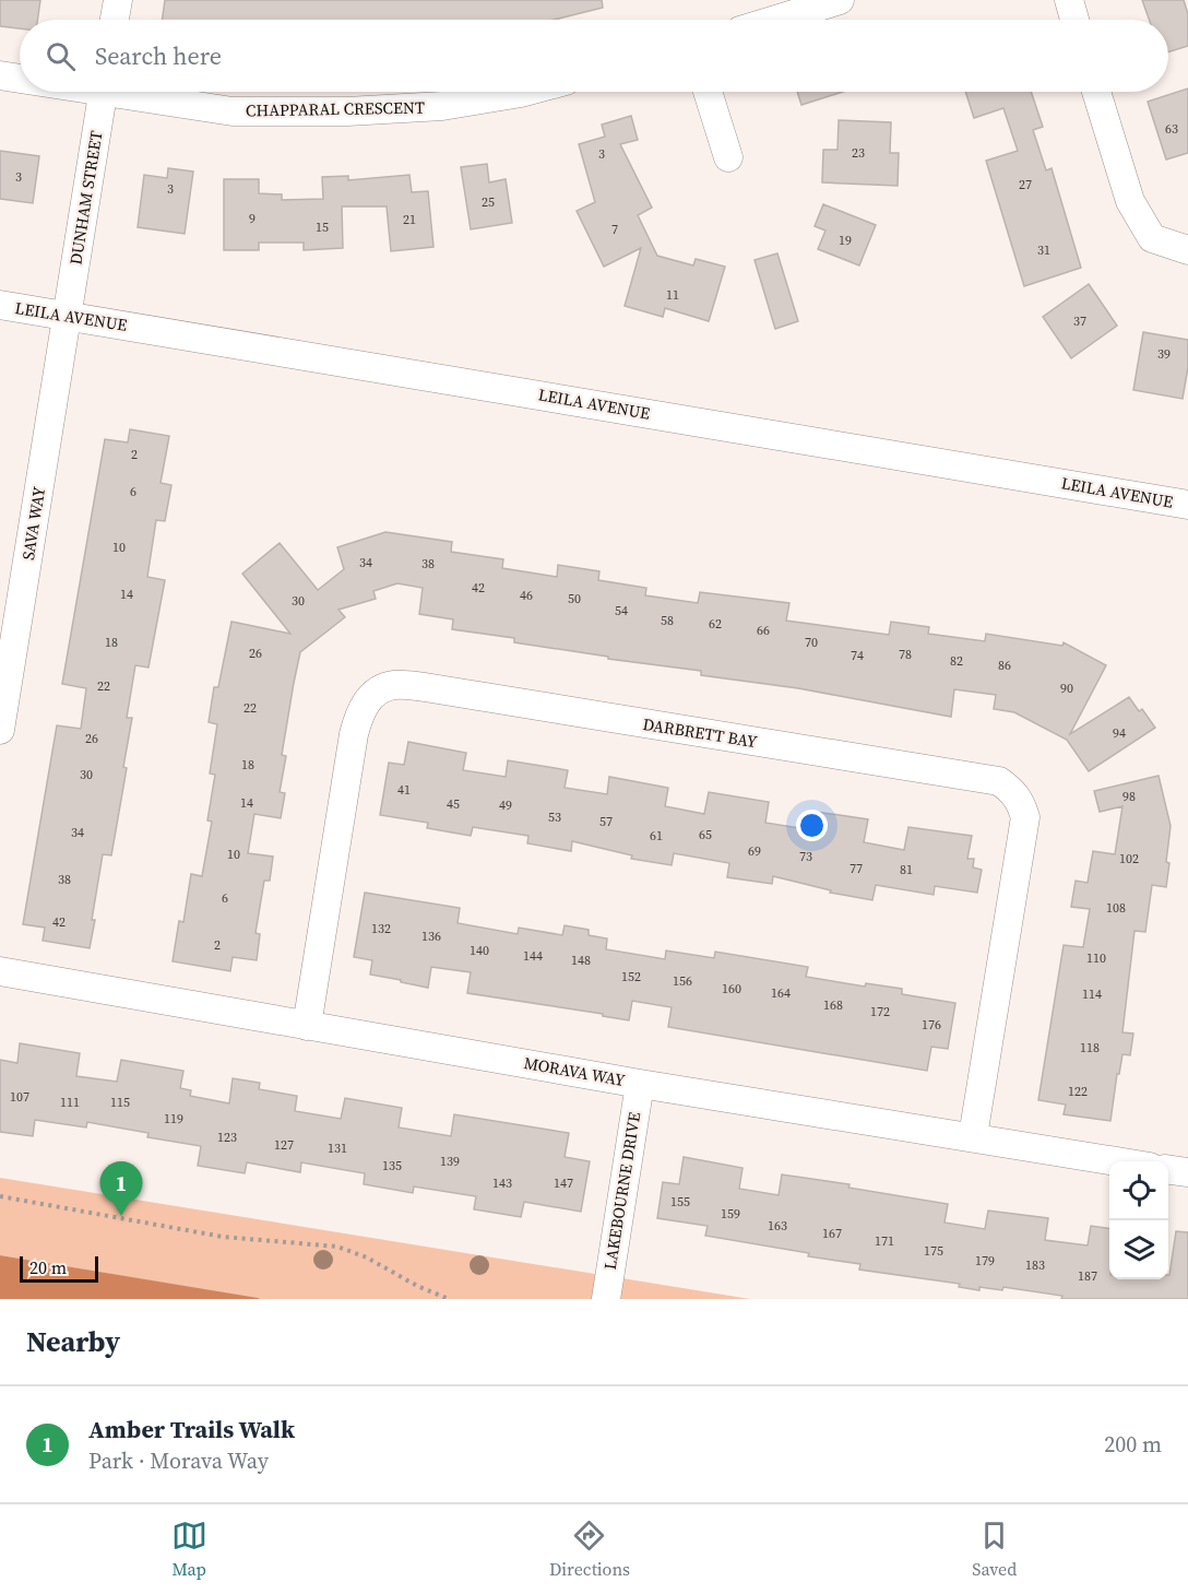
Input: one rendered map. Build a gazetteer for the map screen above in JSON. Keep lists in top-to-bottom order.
{
  "streets": {
    "street": [
      "CHAPPARAL CRESCENT",
      "DUNHAM STREET",
      "LEILA AVENUE",
      "SAVA WAY",
      "DARBRETT BAY",
      "MORAVA WAY",
      "LAKEBOURNE DRIVE"
    ]
  },
  "crossings": [
    ["DUNHAM STREET", "LEILA AVENUE"],
    ["DUNHAM STREET", "SAVA WAY"],
    ["LEILA AVENUE", "SAVA WAY"],
    ["DARBRETT BAY", "MORAVA WAY"],
    ["MORAVA WAY", "LAKEBOURNE DRIVE"]
  ],
  "house_numbers": [
    "63",
    "23",
    "3",
    "3",
    "27",
    "3",
    "25",
    "9",
    "21",
    "15",
    "7",
    "19",
    "31",
    "11",
    "37",
    "39",
    "2",
    "6",
    "10",
    "34",
    "38",
    "42",
    "14",
    "46",
    "50",
    "30",
    "54",
    "58",
    "62",
    "66",
    "18",
    "70",
    "26",
    "78",
    "74",
    "82",
    "86",
    "22",
    "90",
    "22",
    "94",
    "26",
    "18",
    "30",
    "41",
    "98",
    "14",
    "45",
    "49",
    "53",
    "57",
    "34",
    "65",
    "61",
    "69",
    "10",
    "73",
    "102",
    "77",
    "81",
    "38",
    "6",
    "108",
    "42",
    "132",
    "136",
    "2",
    "140",
    "144",
    "110",
    "148",
    "152",
    "156",
    "160",
    "164",
    "114",
    "168",
    "172",
    "176",
    "118",
    "122",
    "107",
    "111",
    "115",
    "119",
    "123",
    "127",
    "131",
    "139",
    "135",
    "143",
    "147",
    "155",
    "159",
    "163",
    "167",
    "171",
    "175",
    "179",
    "183",
    "187"
  ],
  "scale_bar": "20 m",
  "page": {
    "search": "Search here",
    "pins": "1",
    "scale": "20 m",
    "heading": "Nearby",
    "list": [
      {
        "mark": "1",
        "name": "Amber Trails Walk",
        "note": "Park · Morava Way",
        "value": "200 m"
      }
    ],
    "nav": ["Map", "Directions", "Saved"]
  }
}
